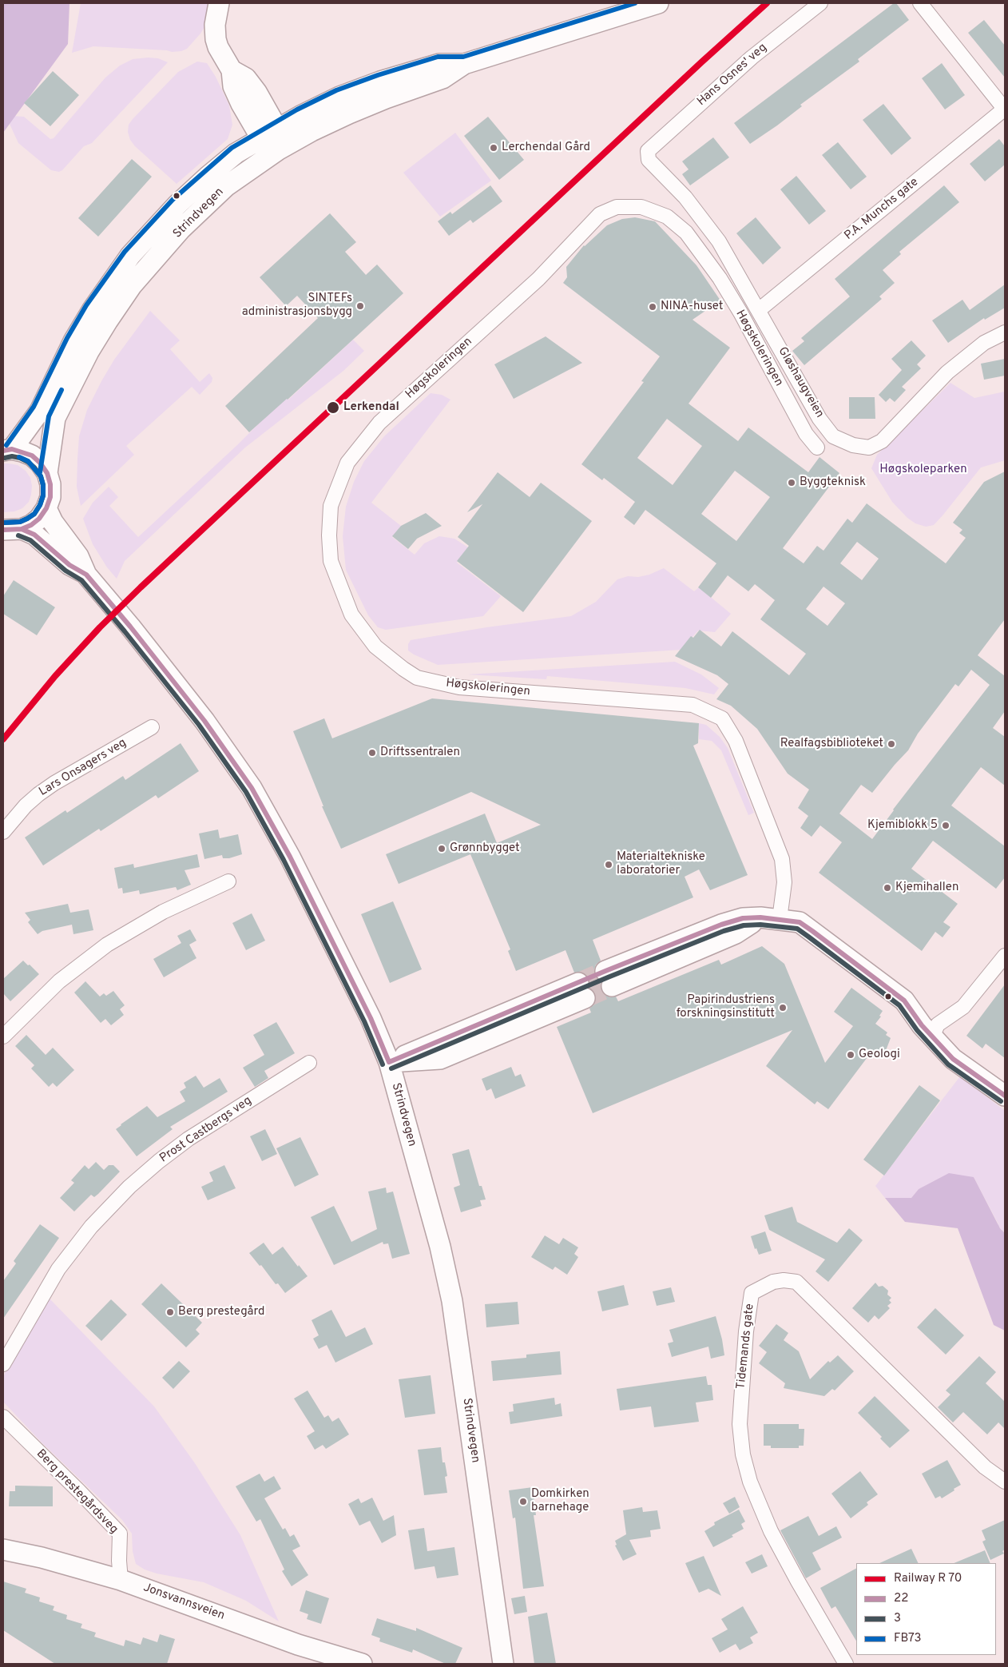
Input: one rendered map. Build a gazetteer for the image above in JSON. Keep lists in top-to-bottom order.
{
  "streets": {
    "street": [
      "Hans Osnes' veg",
      "P.A. Munchs gate",
      "Strindvegen",
      "Høgskoleringen",
      "Gløshaugveien",
      "Lars Onsagers veg",
      "Prost Castbergs veg",
      "Tidemands gate",
      "Berg prestegårdsveg",
      "Jonsvannsveien"
    ]
  },
  "crossings": [
    ["Hans Osnes' veg", "Gløshaugveien"],
    ["P.A. Munchs gate", "Gløshaugveien"],
    ["Berg prestegårdsveg", "Jonsvannsveien"]
  ],
  "parks": ["Høgskoleparken"],
  "places": [
    "Lerchendal Gård",
    "SINTEFs administrasjonsbygg",
    "NINA-huset",
    "Lerkendal",
    "Byggteknisk",
    "Realfagsbiblioteket",
    "Driftssentralen",
    "Kjemiblokk 5",
    "Grønnbygget",
    "Materialtekniske laboratorier",
    "Kjemihallen",
    "Papirindustriens forskningsinstitutt",
    "Geologi",
    "Berg prestegård",
    "Domkirken barnehage"
  ],
  "lines": ["transit line FB73", "transit line 22", "transit line 3"],
  "legend": [
    "Railway R 70",
    "22",
    "3",
    "FB73"
  ]
}
